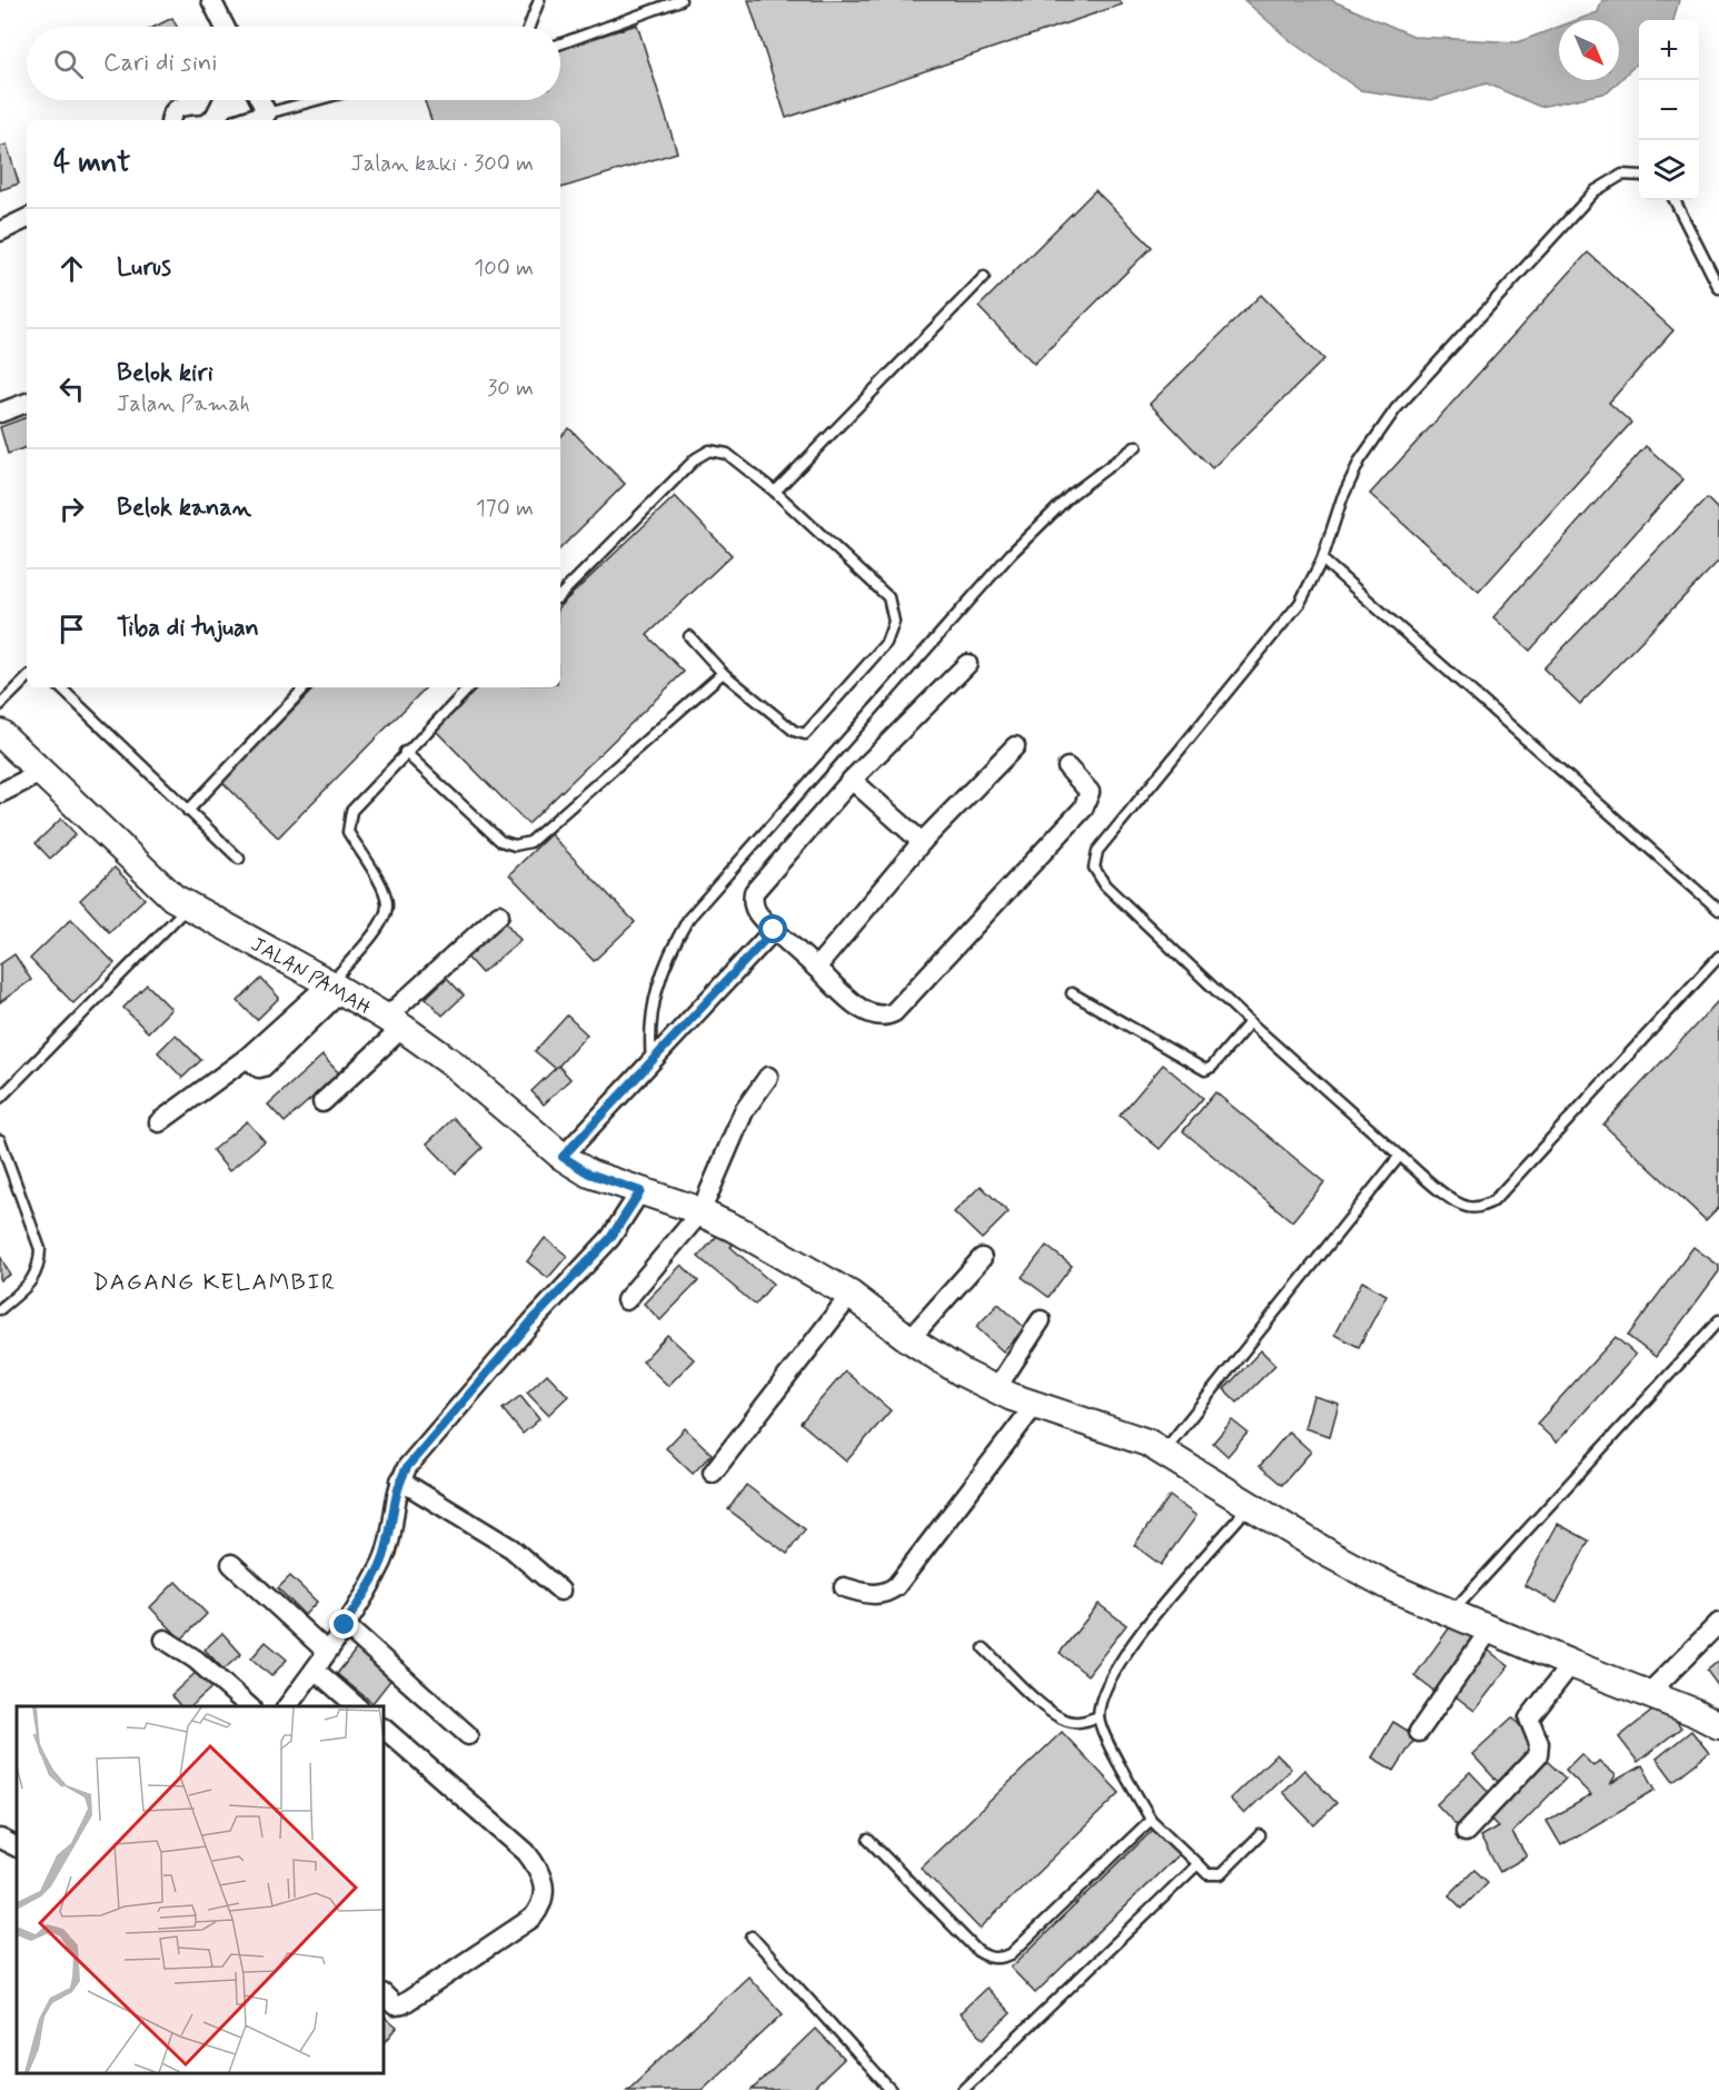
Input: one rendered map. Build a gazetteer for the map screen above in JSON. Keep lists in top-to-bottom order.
{
  "streets": {
    "street": ["JALAN PAMAH"]
  },
  "districts": ["DAGANG KELAMBIR"],
  "north": "bottom right",
  "page": {
    "map_buttons": ["+", "−"],
    "search": "Cari di sini",
    "heading": ["4 mnt", "Jalan kaki · 300 m"],
    "list": [
      ["Lurus", "100 m"],
      ["Belok kiri", "Jalan Pamah", "30 m"],
      ["Belok kanan", "170 m"],
      "Tiba di tujuan"
    ]
  }
}
